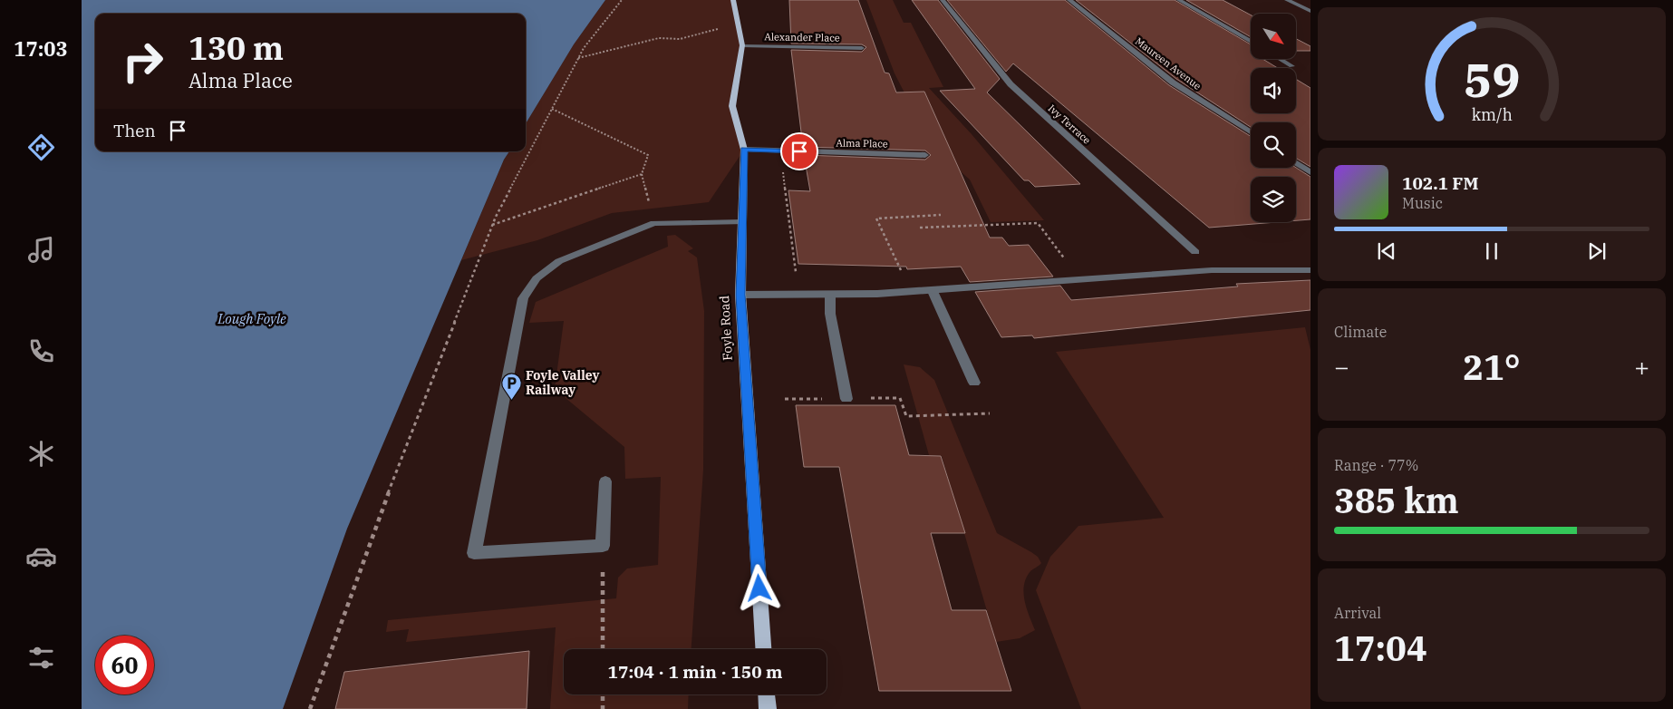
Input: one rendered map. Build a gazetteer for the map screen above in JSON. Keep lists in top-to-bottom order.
{
  "streets": {
    "main road": ["Foyle Road"],
    "street": [
      "Alexander Place",
      "Maureen Avenue",
      "Ivy Terrace",
      "Alma Place"
    ]
  },
  "crossings": [
    ["Alexander Place", "Foyle Road"],
    ["Alma Place", "Foyle Road"]
  ],
  "water": ["Lough Foyle"],
  "places": {
    "parking": ["Foyle Valley Railway"]
  },
  "north": "bottom right",
  "page": {
    "tabs": "17:03",
    "turn": ["130 m", "Alma Place"],
    "then": "Then",
    "song": ["102.1 FM", "Music"],
    "tile": [
      "Climate",
      ["Range · 77%", "385 km"],
      ["Arrival", "17:04"]
    ],
    "heat": ["−", "21°", "+"],
    "limit": "60",
    "trip": "17:04 · 1 min · 150 m",
    "gauge": ["59", "km/h"]
  }
}
